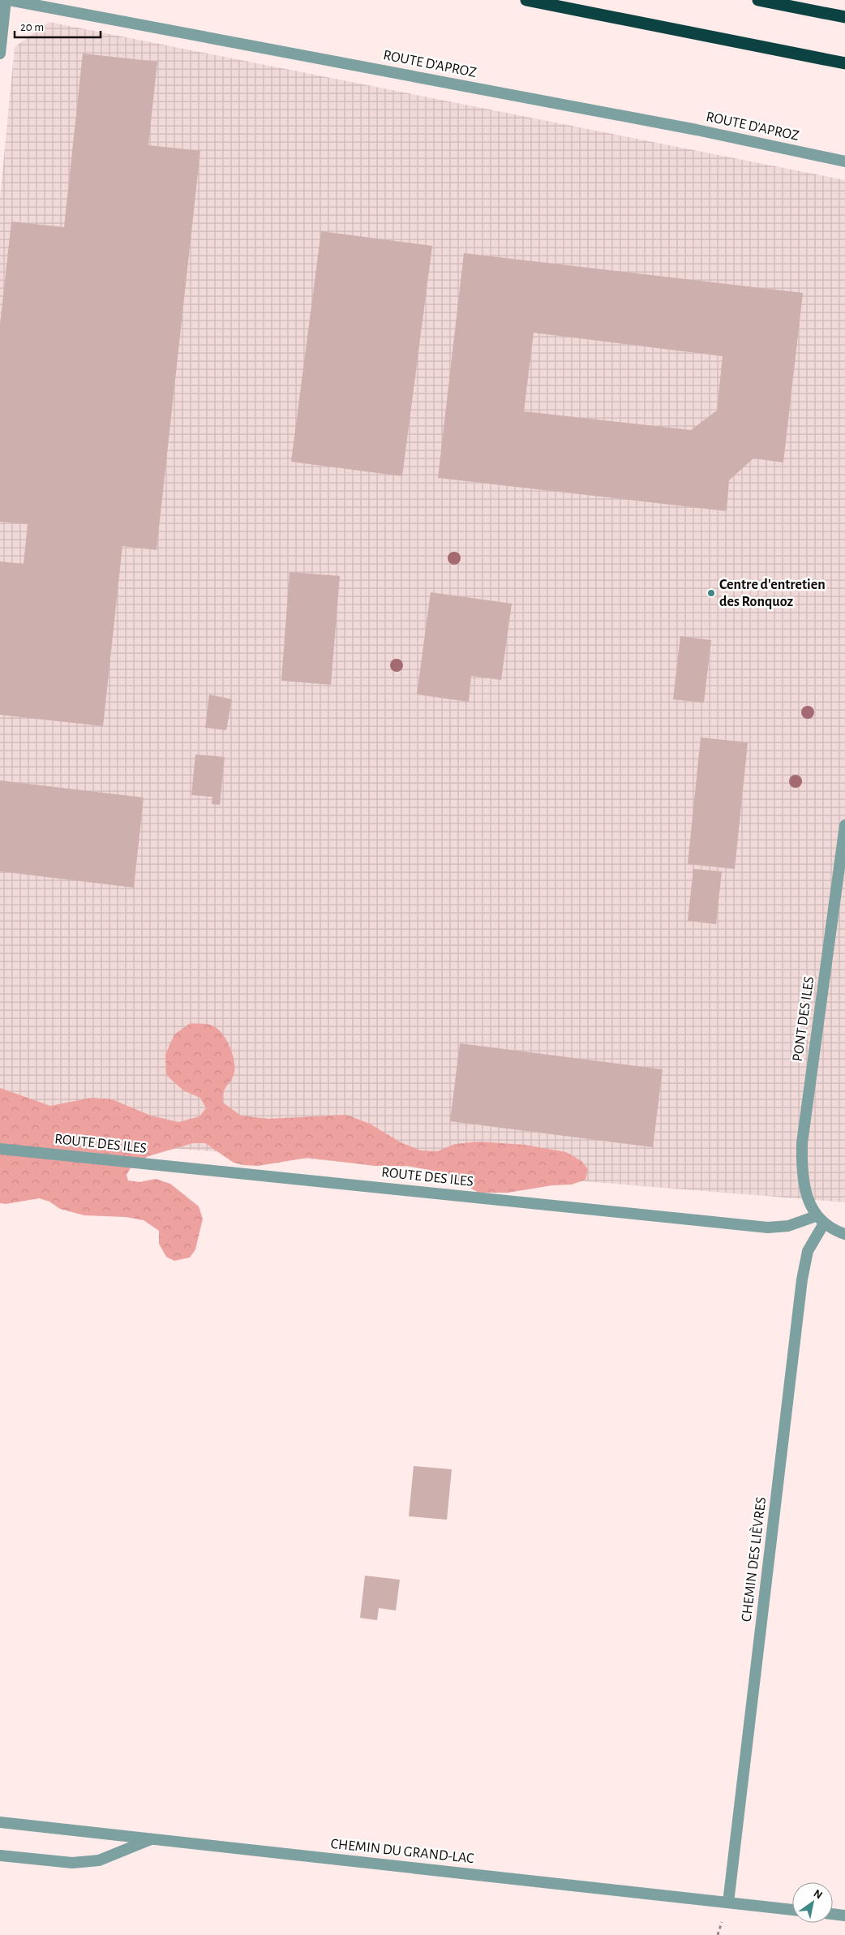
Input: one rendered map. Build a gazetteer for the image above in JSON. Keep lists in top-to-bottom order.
{
  "streets": {
    "street": [
      "ROUTE D'APROZ",
      "PONT DES ILES",
      "ROUTE DES ILES",
      "CHEMIN DES LIÈVRES",
      "CHEMIN DU GRAND-LAC"
    ]
  },
  "crossings": [
    ["PONT DES ILES", "ROUTE DES ILES"],
    ["PONT DES ILES", "CHEMIN DES LIÈVRES"],
    ["ROUTE DES ILES", "CHEMIN DES LIÈVRES"],
    ["CHEMIN DES LIÈVRES", "CHEMIN DU GRAND-LAC"]
  ],
  "places": ["Centre d'entretien des Ronquoz"],
  "scale_bar": "20 m",
  "north": "top right"
}
